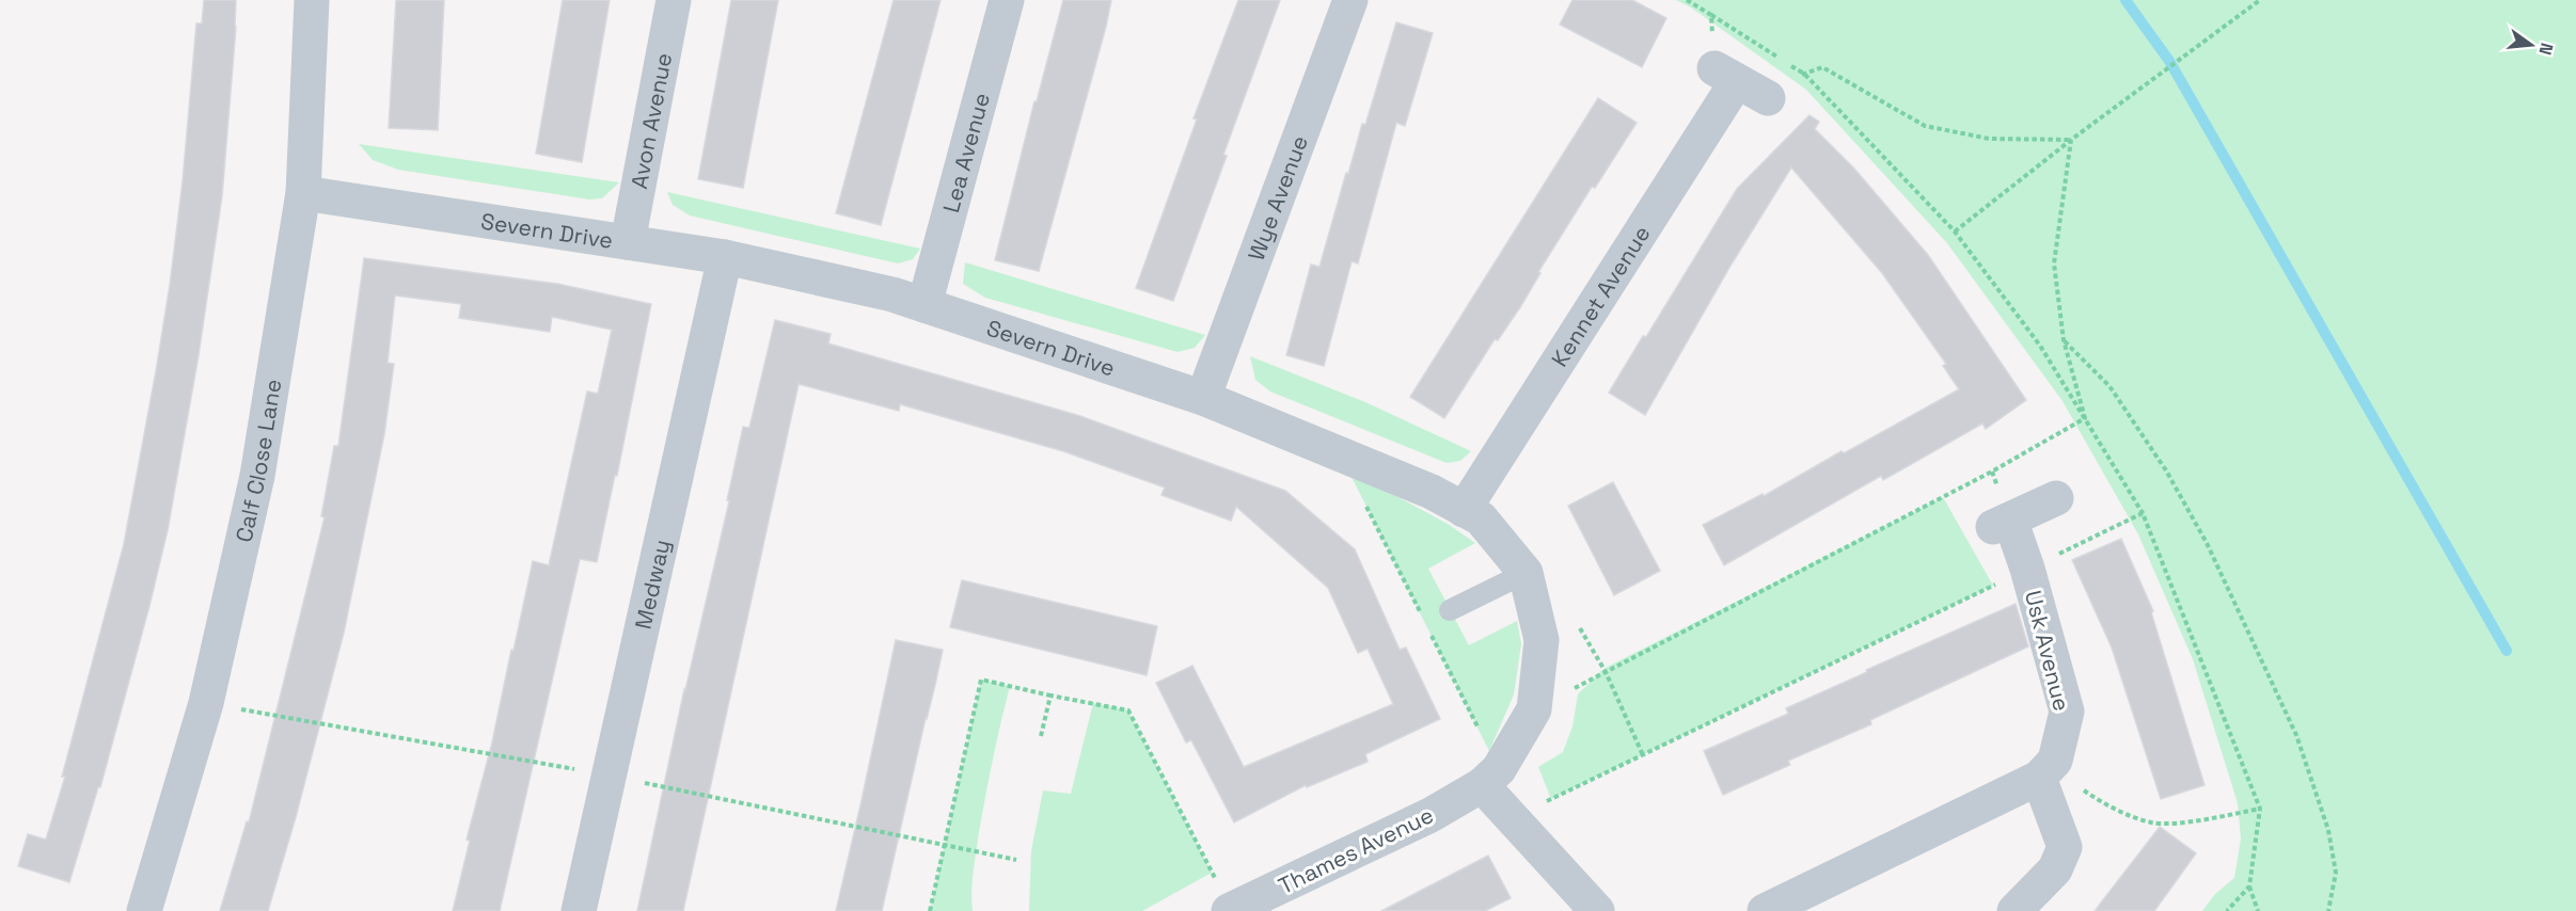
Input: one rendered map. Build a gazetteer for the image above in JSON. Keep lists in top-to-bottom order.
{
  "streets": {
    "street": [
      "Avon Avenue",
      "Lea Avenue",
      "Wye Avenue",
      "Severn Drive",
      "Kennet Avenue",
      "Calf Close Lane",
      "Medway",
      "Usk Avenue",
      "Thames Avenue"
    ]
  },
  "crossings": [
    ["Avon Avenue", "Severn Drive"],
    ["Lea Avenue", "Severn Drive"],
    ["Wye Avenue", "Severn Drive"],
    ["Severn Drive", "Kennet Avenue"],
    ["Severn Drive", "Calf Close Lane"],
    ["Severn Drive", "Medway"],
    ["Severn Drive", "Thames Avenue"]
  ],
  "north": "right"
}
